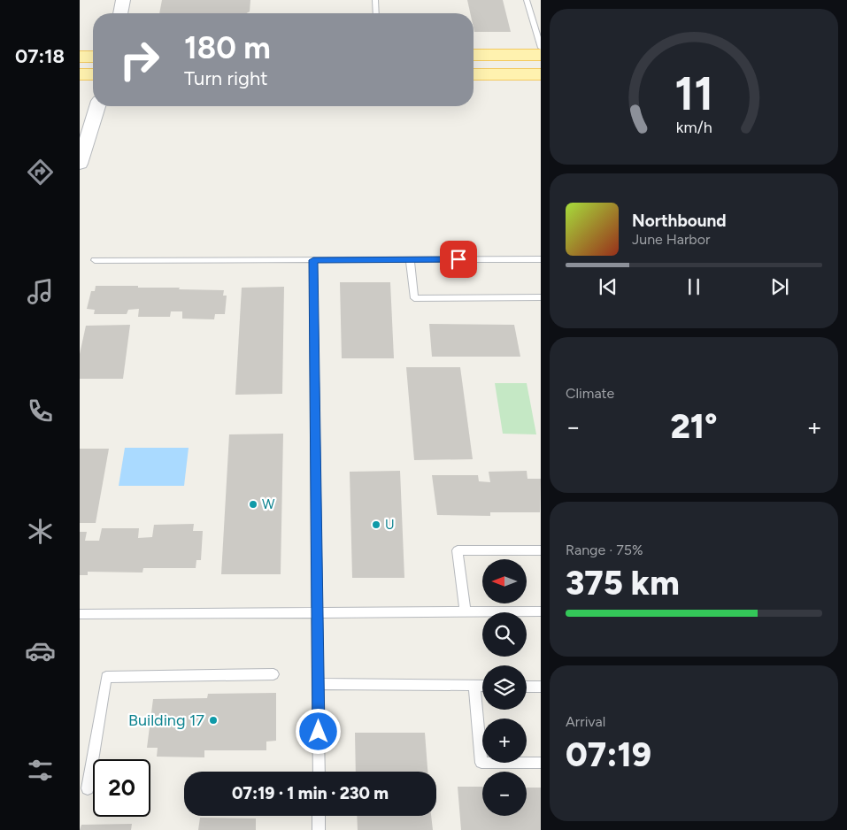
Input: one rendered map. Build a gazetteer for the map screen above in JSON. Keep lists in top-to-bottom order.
{
  "places": ["W", "U", "Building 17"],
  "north": "left",
  "page": {
    "tabs": "07:18",
    "turn": ["180 m", "Turn right"],
    "song": ["Northbound", "June Harbor"],
    "tile": [
      "Climate",
      ["Range · 75%", "375 km"],
      ["Arrival", "07:19"]
    ],
    "heat": ["−", "21°", "+"],
    "map_buttons": ["+", "−"],
    "limit": "20",
    "trip": "07:19 · 1 min · 230 m",
    "gauge": ["11", "km/h"]
  }
}
